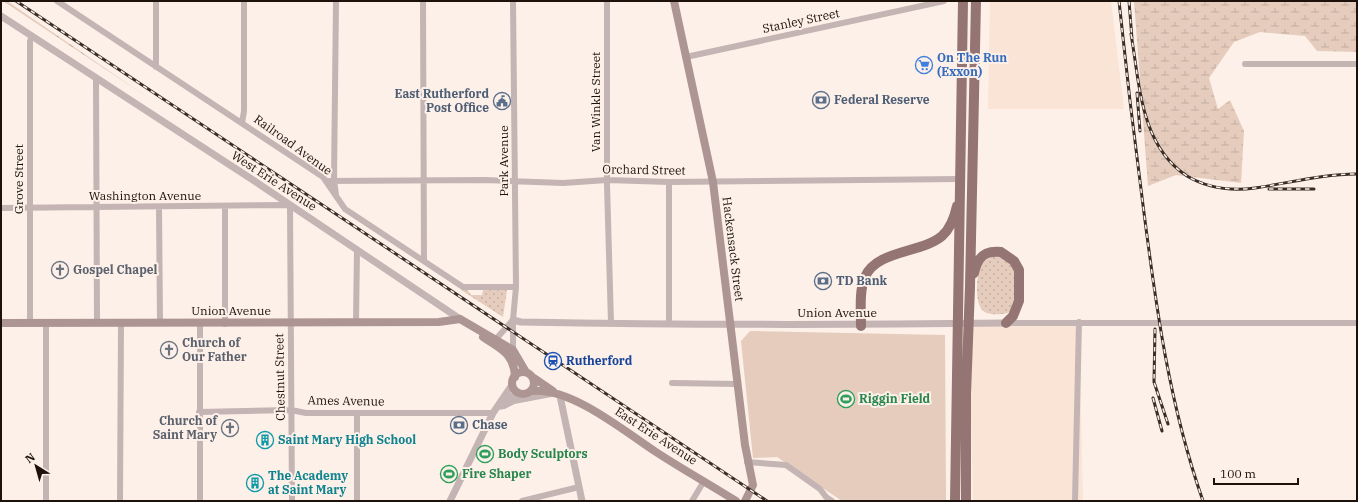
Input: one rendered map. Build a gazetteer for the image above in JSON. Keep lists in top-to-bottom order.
{
  "streets": {
    "main road": [
      "West Erie Avenue",
      "Hackensack Street",
      "Union Avenue",
      "East Erie Avenue"
    ],
    "street": [
      "Stanley Street",
      "Van Winkle Street",
      "Railroad Avenue",
      "Park Avenue",
      "Orchard Street",
      "Grove Street",
      "Washington Avenue",
      "Chestnut Street",
      "Ames Avenue"
    ]
  },
  "crossings": [
    ["Stanley Street", "Hackensack Street"],
    ["Van Winkle Street", "Orchard Street"],
    ["Van Winkle Street", "Union Avenue"],
    ["Railroad Avenue", "Park Avenue"],
    ["Railroad Avenue", "Orchard Street"],
    ["Park Avenue", "Orchard Street"],
    ["Park Avenue", "West Erie Avenue"],
    ["Park Avenue", "Union Avenue"],
    ["Orchard Street", "Hackensack Street"],
    ["Grove Street", "West Erie Avenue"],
    ["Grove Street", "Washington Avenue"],
    ["Grove Street", "Union Avenue"],
    ["West Erie Avenue", "Washington Avenue"],
    ["West Erie Avenue", "Union Avenue"],
    ["West Erie Avenue", "Chestnut Street"],
    ["West Erie Avenue", "East Erie Avenue"],
    ["Washington Avenue", "Chestnut Street"],
    ["Hackensack Street", "Union Avenue"],
    ["Union Avenue", "Chestnut Street"],
    ["Chestnut Street", "Ames Avenue"]
  ],
  "places": {
    "supermarket": ["On The Run (Exxon)"],
    "bank": ["Federal Reserve", "TD Bank", "Chase"],
    "public building": ["East Rutherford Post Office"],
    "church": ["Gospel Chapel", "Church of Our Father", "Church of Saint Mary"],
    "station": ["Rutherford"],
    "sports": ["Riggin Field", "Body Sculptors", "Fire Shaper"],
    "building": ["Saint Mary High School", "The Academy at Saint Mary"]
  },
  "scale_bar": "100 m",
  "north": "top left"
}
